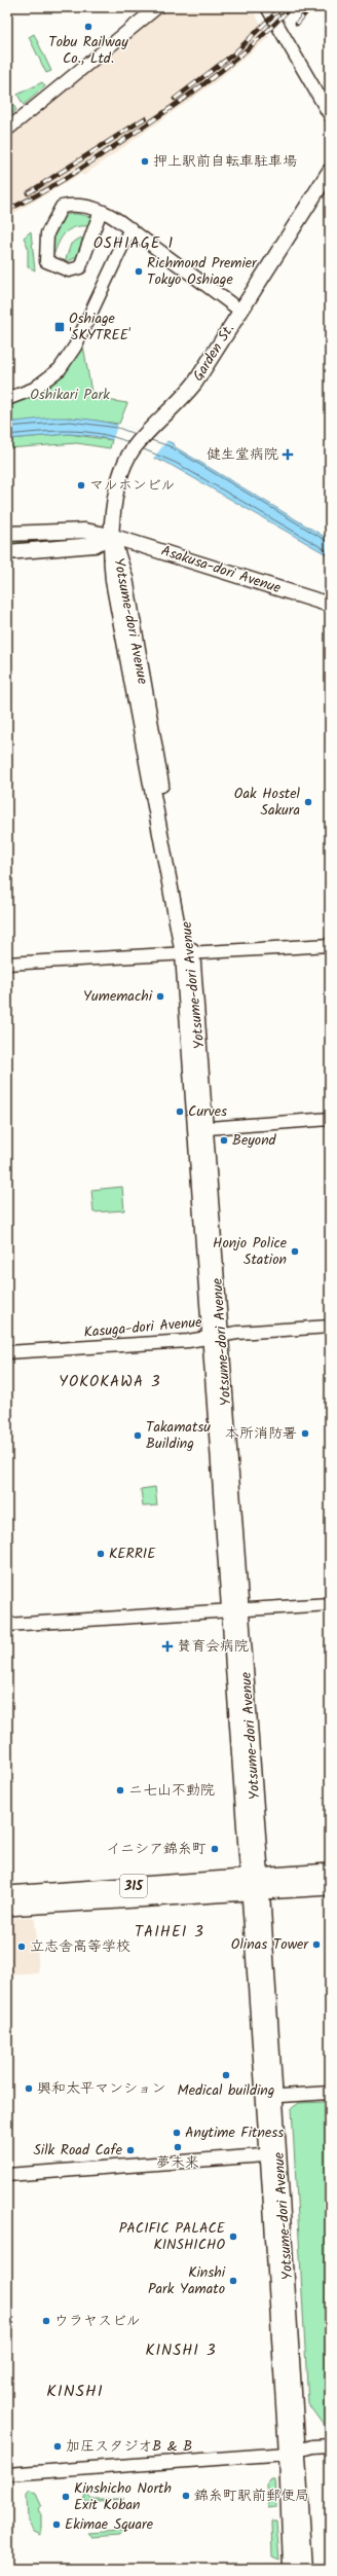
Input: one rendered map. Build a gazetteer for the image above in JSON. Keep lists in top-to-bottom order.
{
  "streets": {
    "main road": [
      "Garden St.",
      "Asakusa-dori Avenue",
      "Yotsume-dori Avenue",
      "315"
    ],
    "street": ["Kasuga-dori Avenue"]
  },
  "crossings": [
    ["Garden St.", "Asakusa-dori Avenue"],
    ["Garden St.", "Yotsume-dori Avenue"],
    ["Asakusa-dori Avenue", "Yotsume-dori Avenue"],
    ["Yotsume-dori Avenue", "Kasuga-dori Avenue"],
    ["Yotsume-dori Avenue", "315"]
  ],
  "districts": [
    "OSHIAGE 1",
    "YOKOKAWA 3",
    "TAIHEI 3",
    "KINSHI 3",
    "KINSHI"
  ],
  "parks": ["Oshikari Park"],
  "places": {
    "other": [
      "Tobu Railway Co., Ltd.",
      "押上駅前自転車駐車場",
      "Richmond Premier Tokyo Oshiage",
      "マルホンビル",
      "Oak Hostel Sakura",
      "Yumemachi",
      "Curves",
      "Beyond",
      "Honjo Police Station",
      "本所消防署",
      "Takamatsu Building",
      "KERRIE",
      "ニ七山不動院",
      "イニシア錦糸町",
      "Olinas Tower",
      "立志舎高等学校",
      "Medical building",
      "興和太平マンション",
      "Anytime Fitness",
      "夢未来",
      "Silk Road Cafe",
      "PACIFIC PALACE KINSHICHO",
      "Kinshi Park Yamato",
      "ウラヤスビル",
      "加圧スタジオB & B",
      "錦糸町駅前郵便局",
      "Kinshicho North Exit Koban",
      "Ekimae Square"
    ],
    "transit": ["Oshiage 'SKYTREE'"],
    "health": ["健生堂病院", "賛育会病院"]
  }
}
